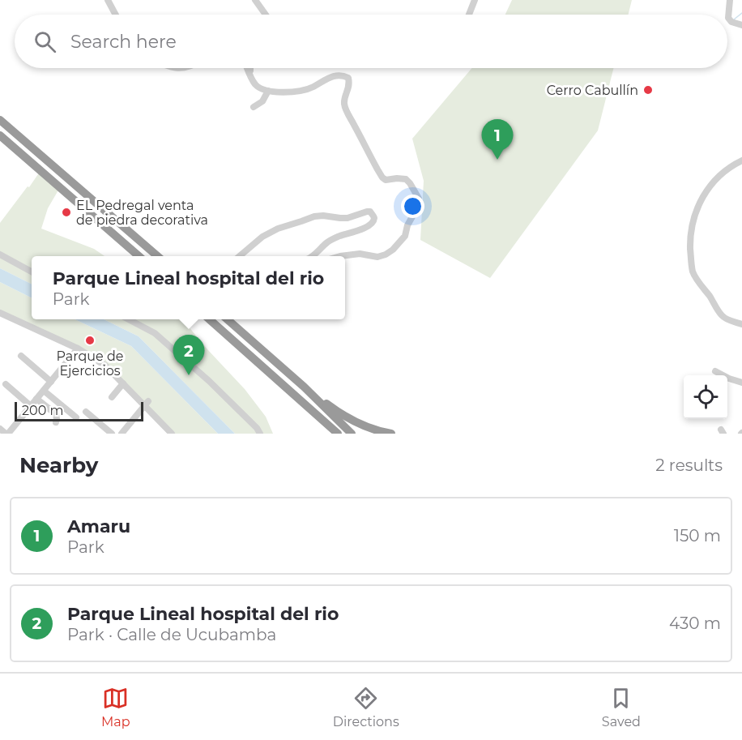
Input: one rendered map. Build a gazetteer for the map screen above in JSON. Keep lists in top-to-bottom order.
{
  "places": ["Cerro Cabullín", "EL Pedregal venta de piedra decorativa", "Parque de Ejercicios"],
  "scale_bar": "200 m",
  "page": {
    "search": "Search here",
    "pins": ["1", "2"],
    "popup": ["Parque Lineal hospital del rio", "Park"],
    "scale": "200 m",
    "heading": ["Nearby", "2 results"],
    "list": [
      {
        "mark": "1",
        "name": "Amaru",
        "note": "Park",
        "value": "150 m"
      },
      {
        "mark": "2",
        "name": "Parque Lineal hospital del rio",
        "note": "Park · Calle de Ucubamba",
        "value": "430 m"
      }
    ],
    "nav": ["Map", "Directions", "Saved"]
  }
}
